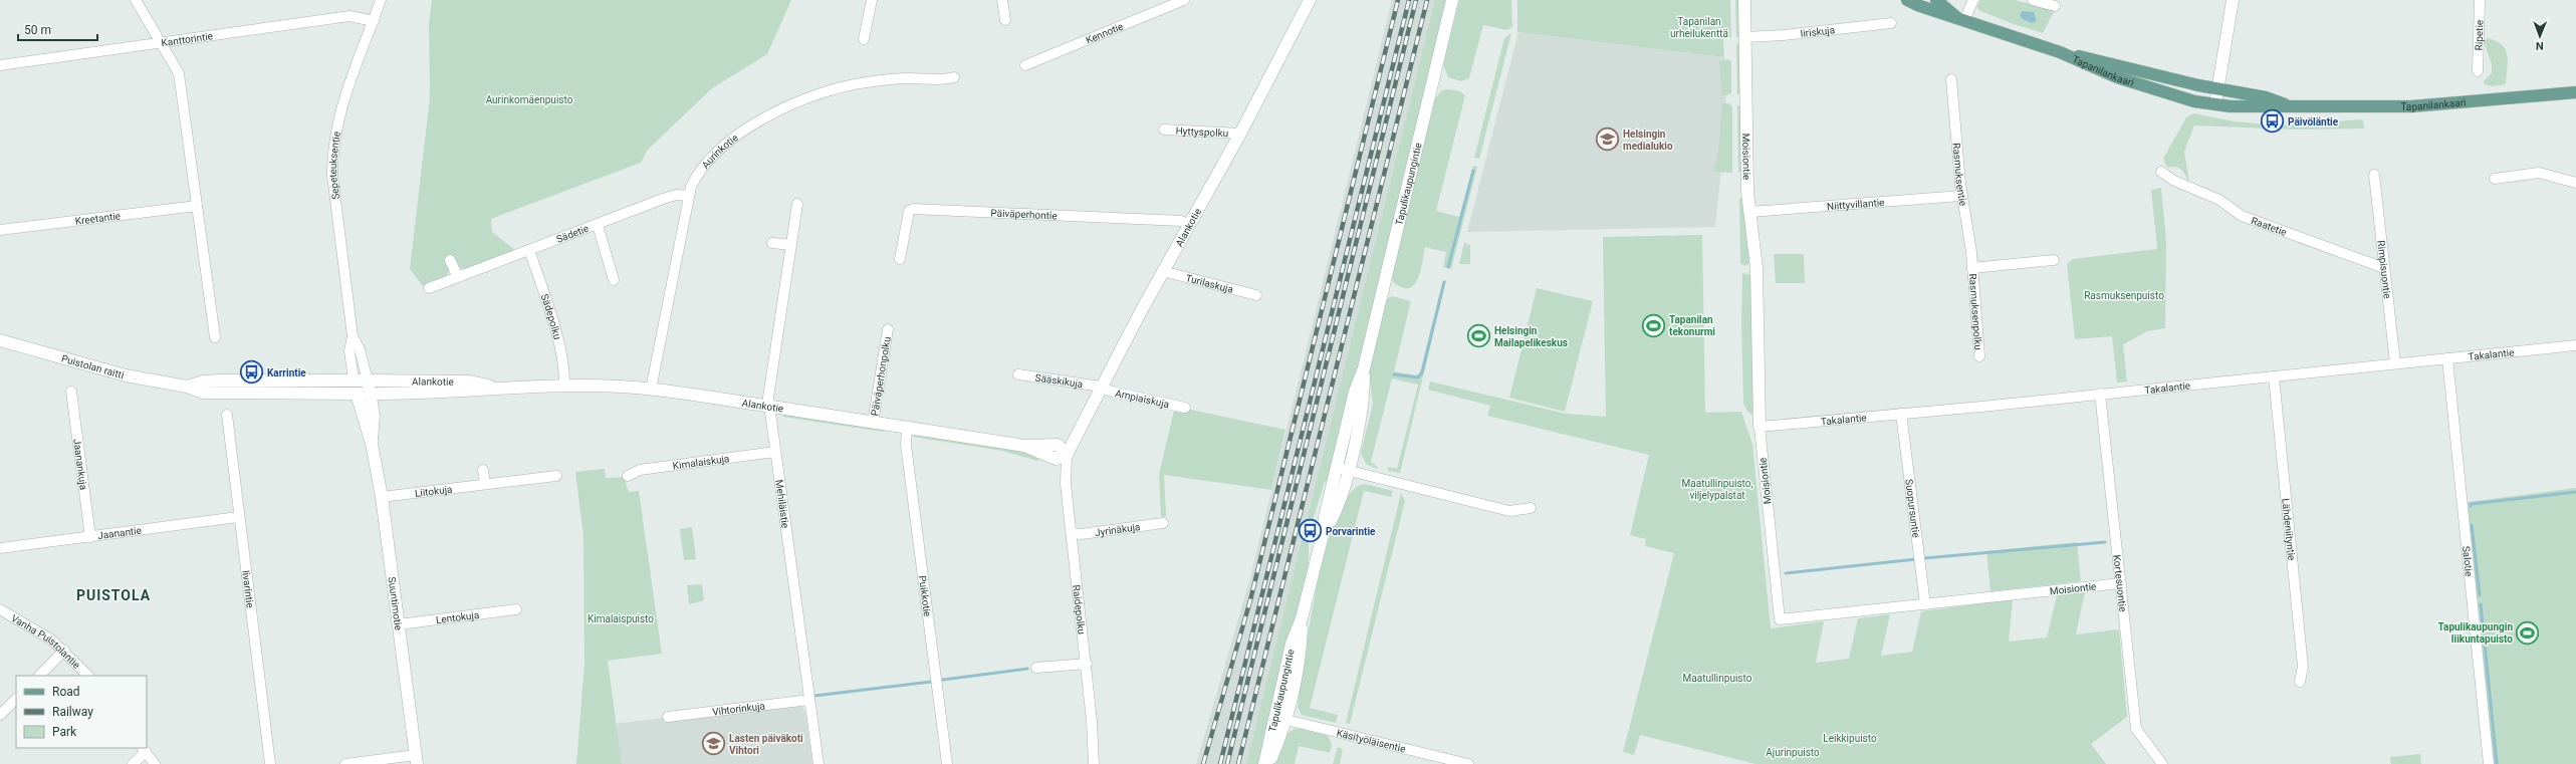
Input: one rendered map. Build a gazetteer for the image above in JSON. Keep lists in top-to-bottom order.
{
  "streets": {
    "main road": ["Tapanilankaari"],
    "street": [
      "Iiriskuja",
      "Kennotie",
      "Ripetie",
      "Kanttorintie",
      "Hyttyspolku",
      "Aurinkotie",
      "Moisiontie",
      "Sepeteuksentie",
      "Rasmuksentie",
      "Tapulikaupungintie",
      "Niittyvillantie",
      "Päiväperhontie",
      "Kreetantie",
      "Raatetie",
      "Alankotie",
      "Sädetie",
      "Rimpisuontie",
      "Turilaskuja",
      "Rasmuksenpolku",
      "Sädepolku",
      "Takalantie",
      "Puistolan raitti",
      "Päiväperhonpolku",
      "Sääskikuja",
      "Ampiaiskuja",
      "Kimalaiskuja",
      "Jaanankuja",
      "Liitokuja",
      "Mehiläistie",
      "Suopursuntie",
      "Jyrinäkuja",
      "Lähdeniityntie",
      "Jaanantie",
      "Salotie",
      "Kortesuontie",
      "Iivarintie",
      "Puikkotie",
      "Suuntimotie",
      "Raidepolku",
      "Lentokuja",
      "Vanha Puistolantie",
      "Vihtorinkuja",
      "Käsityöläisentie"
    ]
  },
  "crossings": [
    ["Iiriskuja", "Moisiontie"],
    ["Kanttorintie", "Sepeteuksentie"],
    ["Hyttyspolku", "Alankotie"],
    ["Aurinkotie", "Alankotie"],
    ["Aurinkotie", "Sädetie"],
    ["Moisiontie", "Niittyvillantie"],
    ["Moisiontie", "Takalantie"],
    ["Moisiontie", "Suopursuntie"],
    ["Moisiontie", "Kortesuontie"],
    ["Sepeteuksentie", "Alankotie"],
    ["Sepeteuksentie", "Puistolan raitti"],
    ["Sepeteuksentie", "Suuntimotie"],
    ["Rasmuksentie", "Niittyvillantie"],
    ["Rasmuksentie", "Rasmuksenpolku"],
    ["Tapulikaupungintie", "Käsityöläisentie"],
    ["Päiväperhontie", "Alankotie"],
    ["Raatetie", "Rimpisuontie"],
    ["Alankotie", "Turilaskuja"],
    ["Alankotie", "Sädepolku"],
    ["Alankotie", "Puistolan raitti"],
    ["Alankotie", "Päiväperhonpolku"],
    ["Alankotie", "Sääskikuja"],
    ["Alankotie", "Ampiaiskuja"],
    ["Alankotie", "Mehiläistie"],
    ["Alankotie", "Puikkotie"],
    ["Alankotie", "Suuntimotie"],
    ["Alankotie", "Raidepolku"],
    ["Sädetie", "Sädepolku"],
    ["Rimpisuontie", "Takalantie"],
    ["Takalantie", "Suopursuntie"],
    ["Takalantie", "Lähdeniityntie"],
    ["Takalantie", "Salotie"],
    ["Takalantie", "Kortesuontie"],
    ["Puistolan raitti", "Suuntimotie"],
    ["Sääskikuja", "Ampiaiskuja"],
    ["Kimalaiskuja", "Mehiläistie"],
    ["Jaanankuja", "Jaanantie"],
    ["Liitokuja", "Suuntimotie"],
    ["Mehiläistie", "Vihtorinkuja"],
    ["Jyrinäkuja", "Raidepolku"],
    ["Jaanantie", "Iivarintie"],
    ["Suuntimotie", "Lentokuja"]
  ],
  "districts": ["PUISTOLA"],
  "parks": [
    "Tapanilan urheilukenttä",
    "Aurinkomäenpuisto",
    "Rasmuksenpuisto",
    "Maatullinpuisto, viljelypalstat",
    "Kimalaispuisto",
    "Maatullinpuisto",
    "Leikkipuisto",
    "Ajurinpuisto"
  ],
  "places": {
    "bus stop": ["Päivöläntie", "Karrintie", "Porvarintie"],
    "school or university": ["Helsingin medialukio", "Lasten päiväkoti Vihtori"],
    "sports": ["Tapanilan tekonurmi", "Helsingin Mailapelikeskus", "Tapulikaupungin liikuntapuisto"]
  },
  "legend": ["Road", "Railway", "Park"],
  "scale_bar": "50 m",
  "north": "bottom"
}
